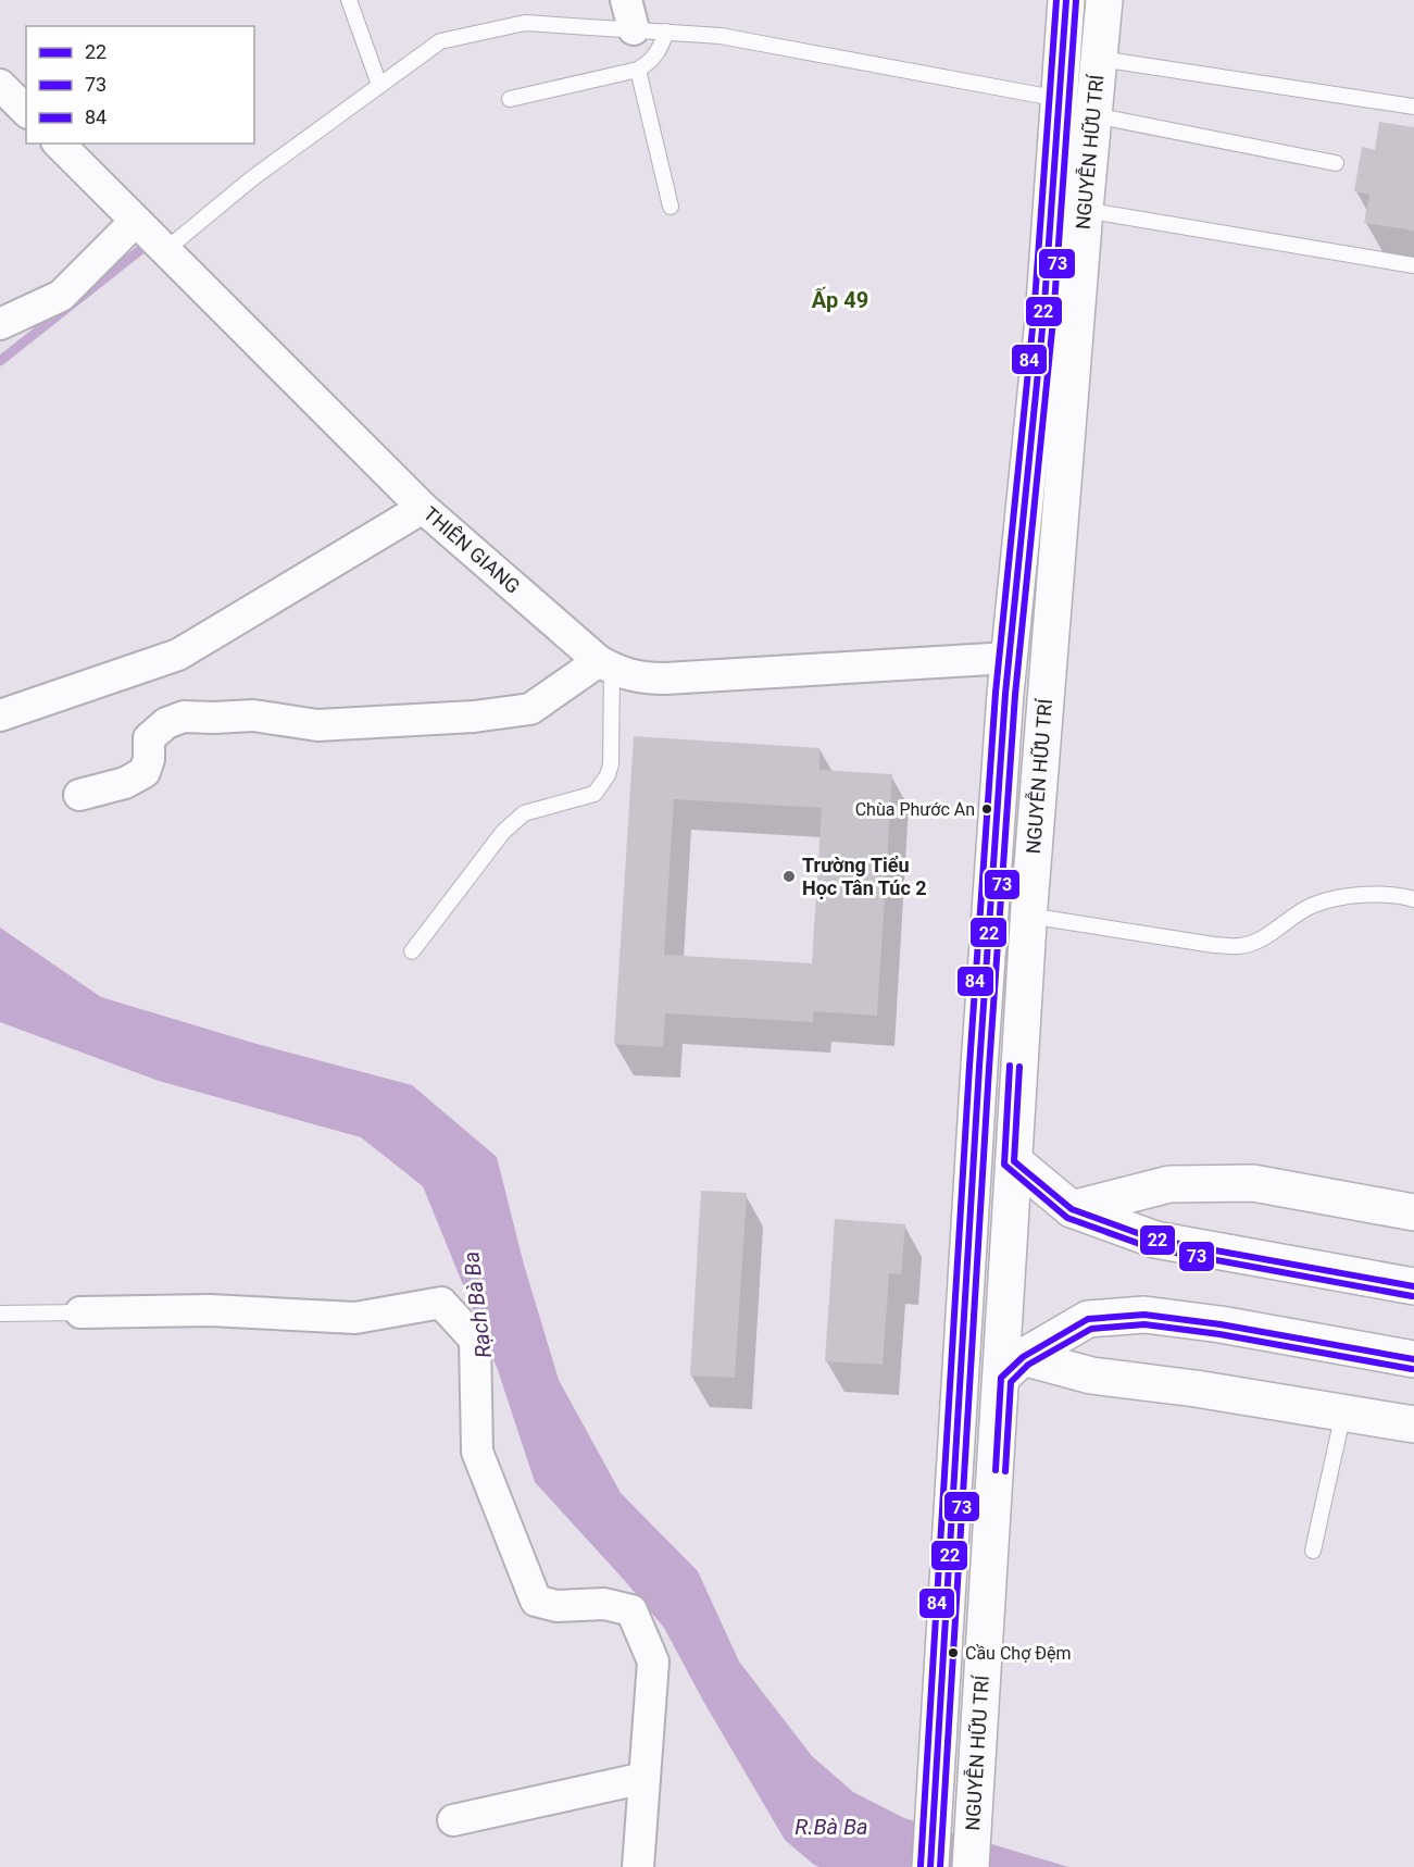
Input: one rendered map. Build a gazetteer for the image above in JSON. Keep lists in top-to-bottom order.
{
  "streets": {
    "main road": ["NGUYỄN HỮU TRÍ"],
    "street": ["THIÊN GIANG"]
  },
  "crossings": [
    ["NGUYỄN HỮU TRÍ", "THIÊN GIANG"]
  ],
  "districts": ["Ấp 49"],
  "water": ["Rạch Bà Ba", "R.Bà Ba"],
  "places": ["Chùa Phước An", "Trường Tiểu Học Tân Túc 2", "Cầu Chợ Đệm"],
  "lines": ["transit line 22", "transit line 84", "transit line 73"],
  "legend": ["22", "73", "84"]
}
